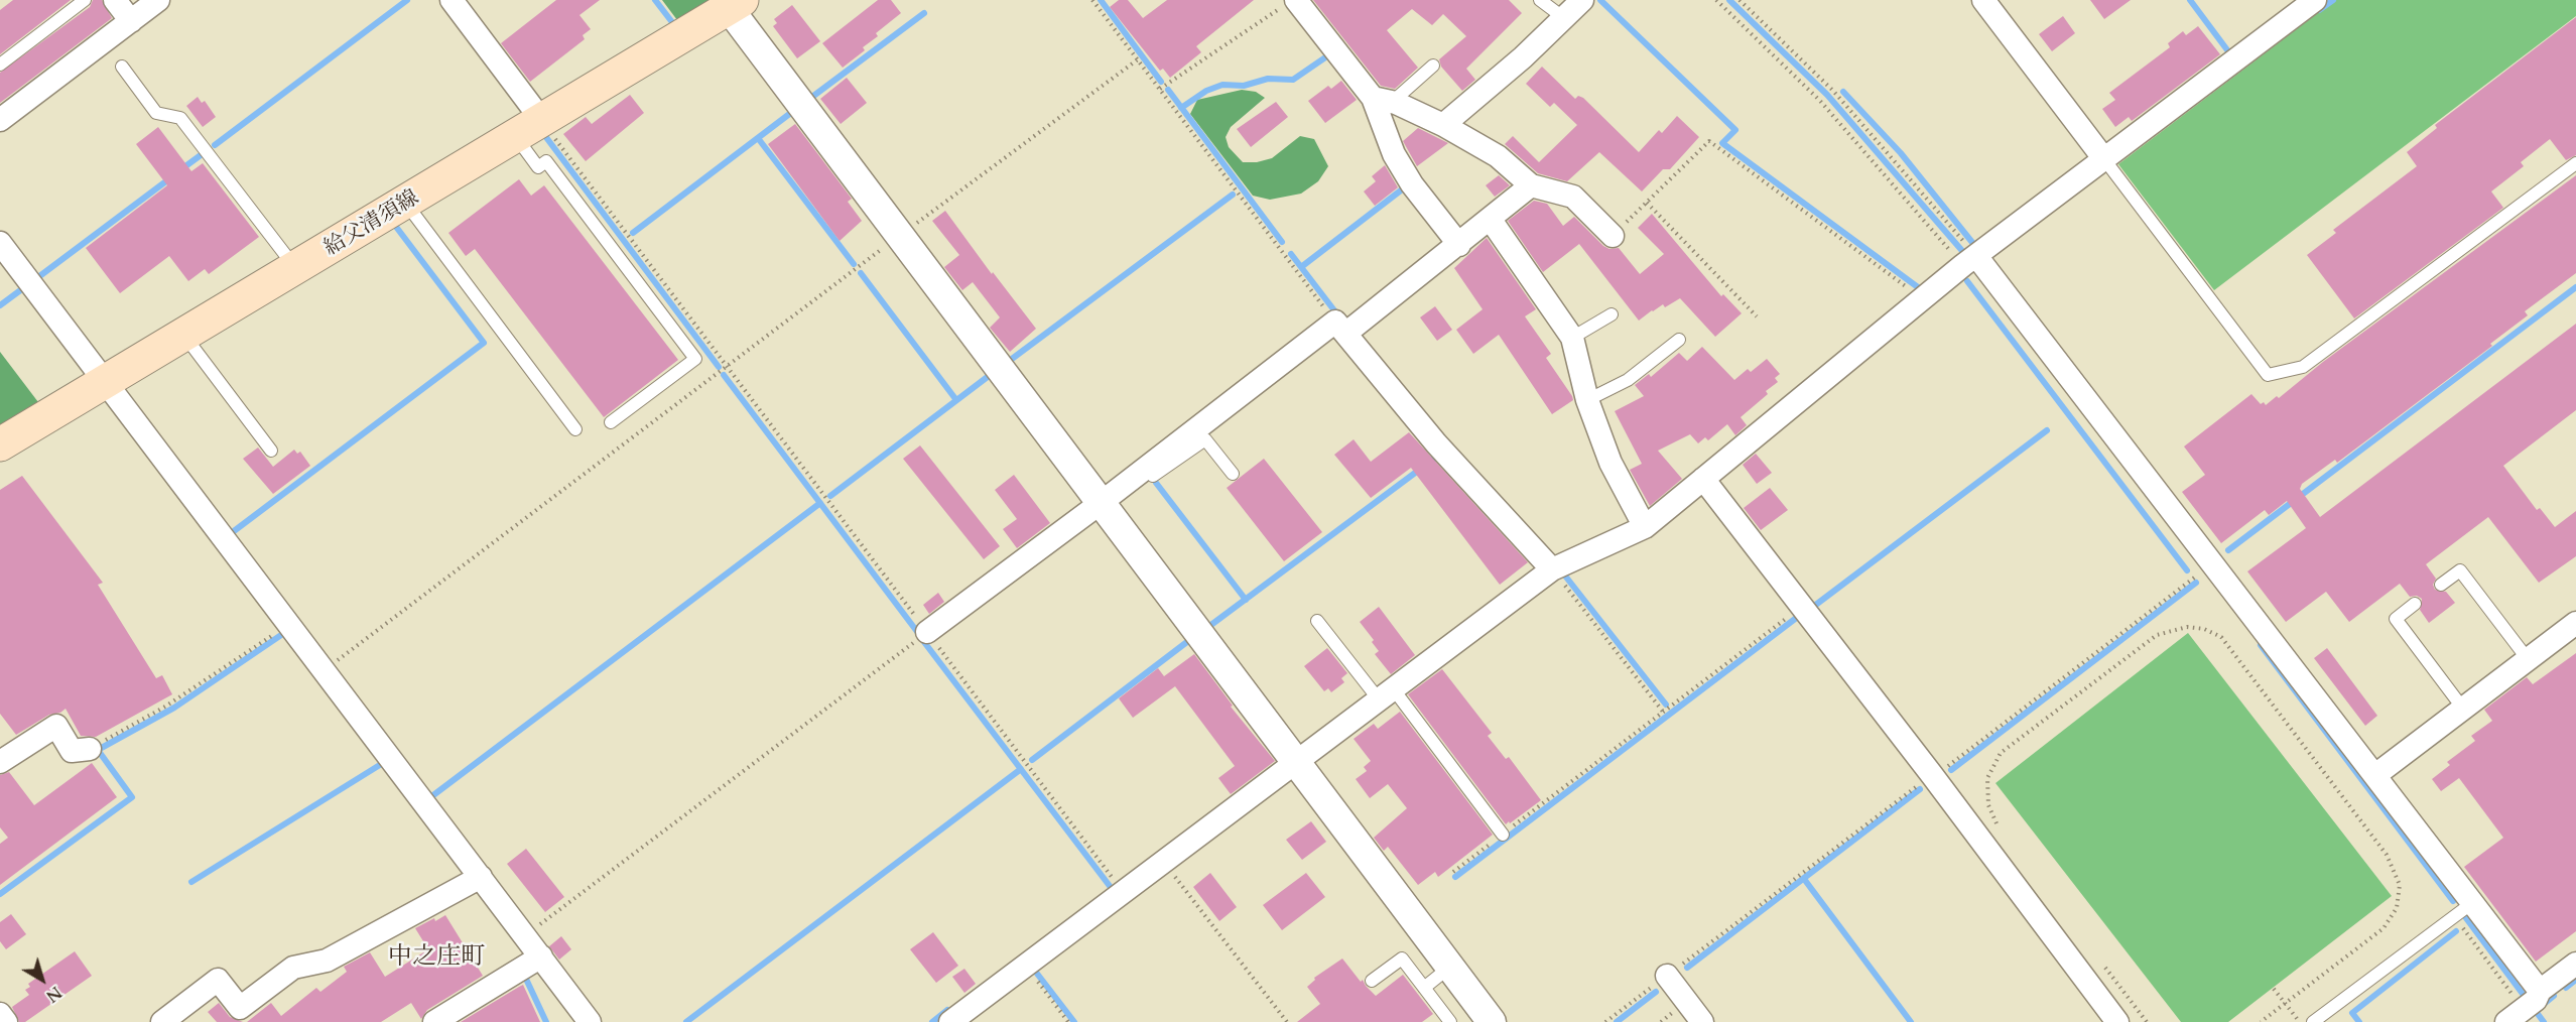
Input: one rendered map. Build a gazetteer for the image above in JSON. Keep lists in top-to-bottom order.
{
  "streets": {
    "main road": ["給父清須線"]
  },
  "districts": ["中之庄町"],
  "north": "bottom right"
}
